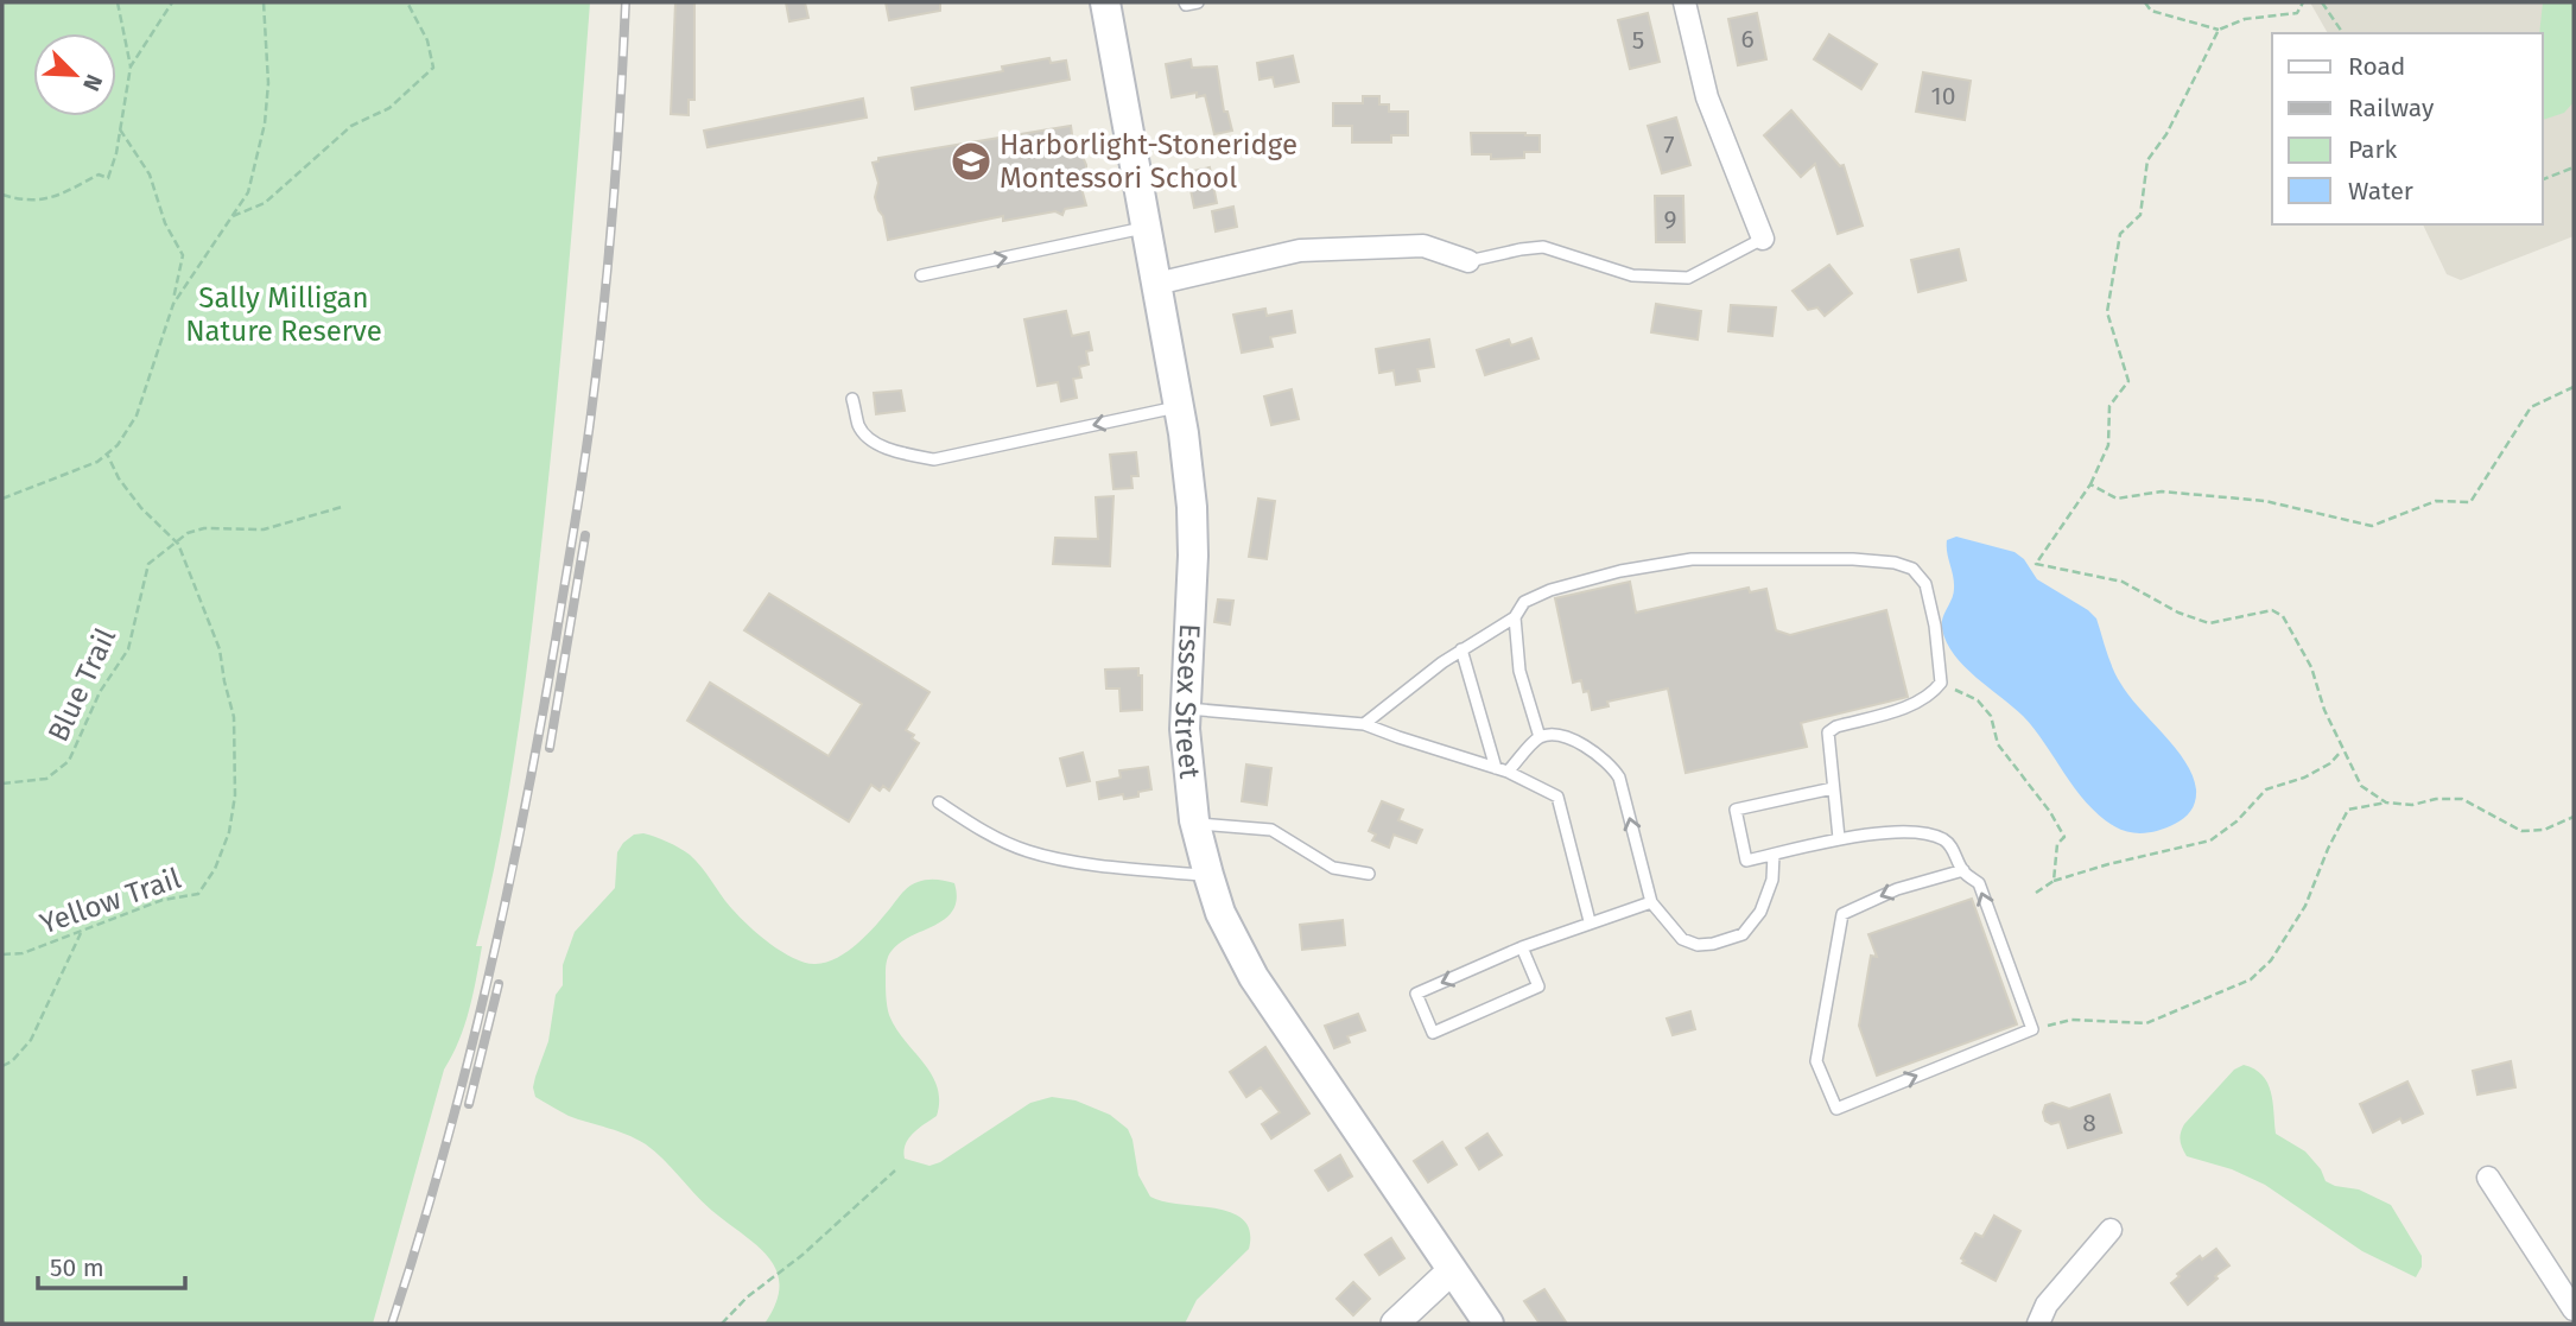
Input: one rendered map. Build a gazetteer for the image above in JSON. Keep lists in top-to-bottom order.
{
  "streets": {
    "main road": ["Essex Street"],
    "path": ["Blue Trail", "Yellow Trail"]
  },
  "crossings": [
    ["Blue Trail", "Yellow Trail"]
  ],
  "parks": ["Sally Milligan Nature Reserve"],
  "places": {
    "school or university": ["Harborlight-Stoneridge Montessori School"]
  },
  "house_numbers": [
    "6",
    "5",
    "10",
    "7",
    "9",
    "8"
  ],
  "legend": [
    "Road",
    "Railway",
    "Park",
    "Water"
  ],
  "scale_bar": "50 m",
  "north": "bottom right"
}
